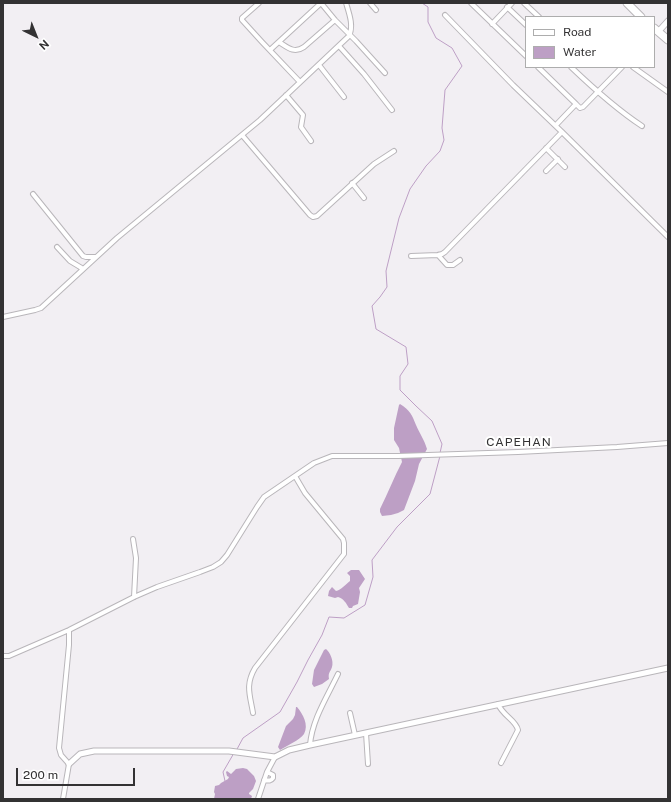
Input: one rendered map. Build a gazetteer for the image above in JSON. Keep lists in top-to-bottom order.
{
  "districts": ["CAPEHAN"],
  "legend": ["Road", "Water"],
  "scale_bar": "200 m",
  "north": "bottom right"
}
